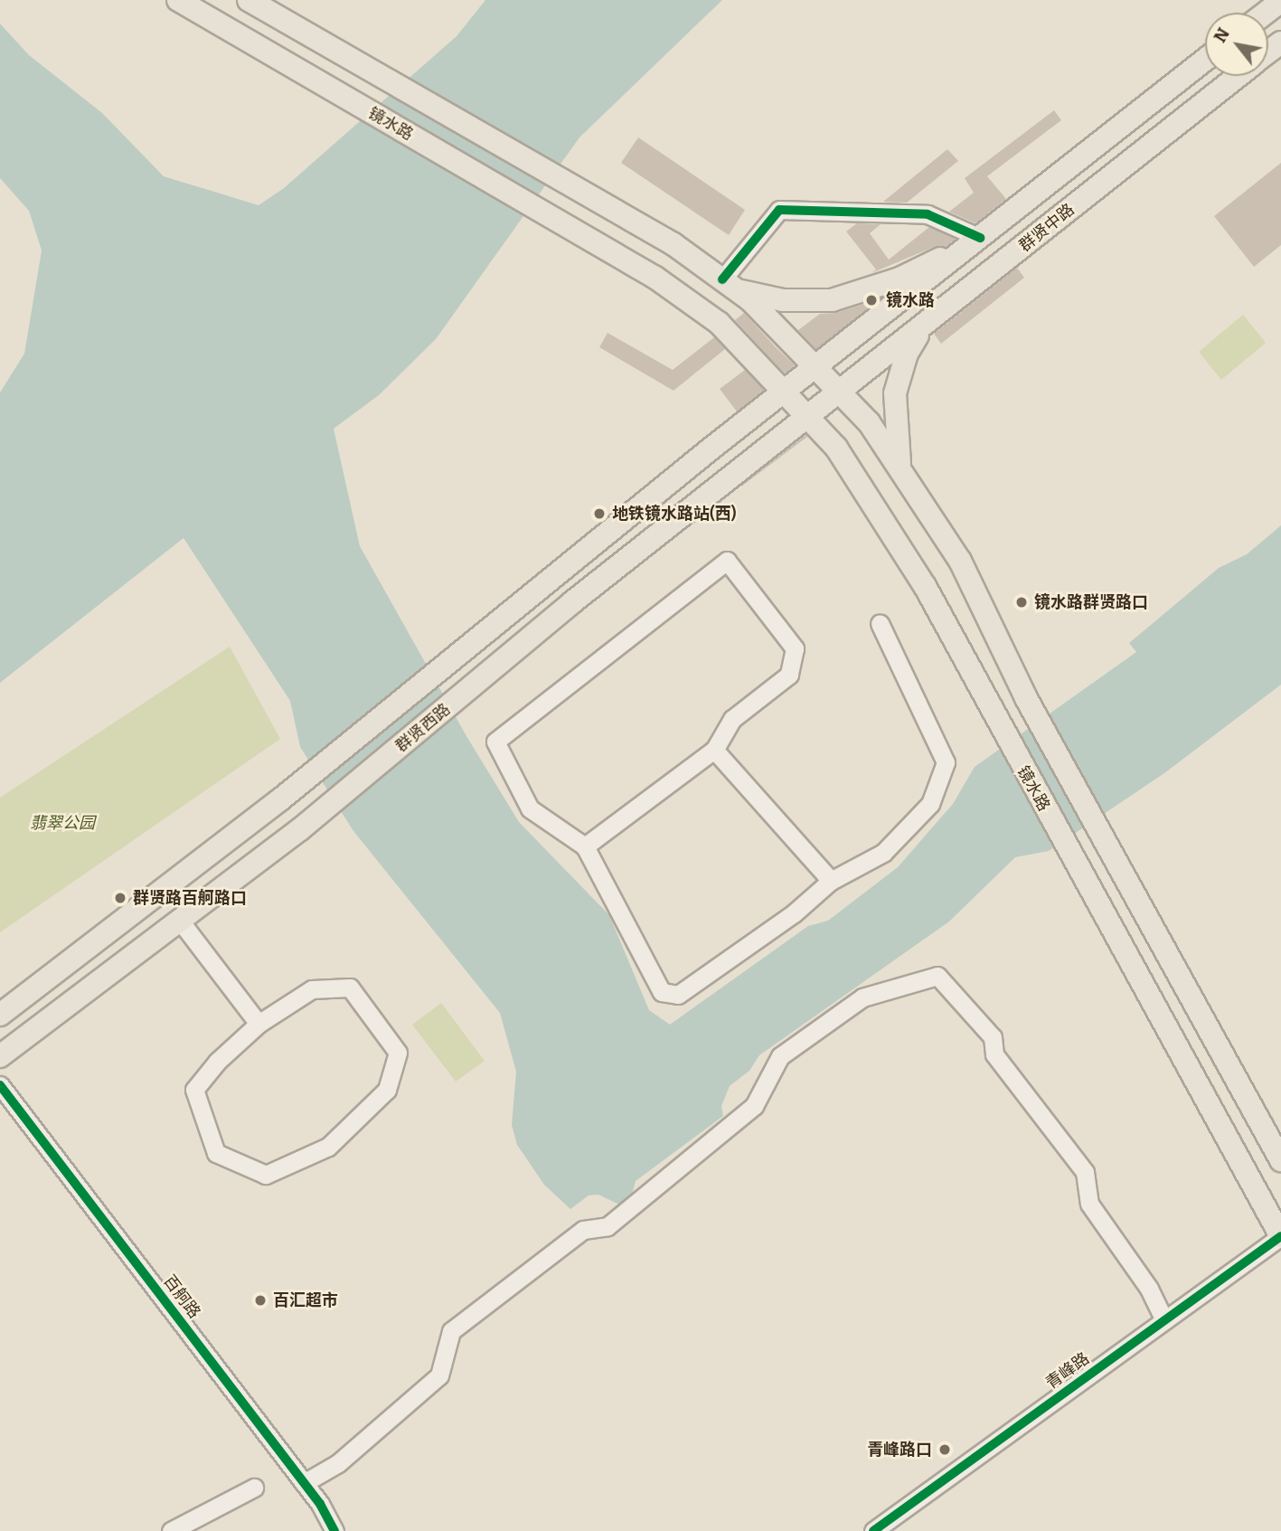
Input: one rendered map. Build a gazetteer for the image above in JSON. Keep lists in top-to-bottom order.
{
  "streets": {
    "main road": ["镜水路", "群贤中路", "群贤西路"],
    "street": ["百舸路", "青峰路"]
  },
  "crossings": [
    ["镜水路", "群贤西路"],
    ["镜水路", "青峰路"],
    ["群贤中路", "群贤西路"]
  ],
  "parks": ["翡翠公园"],
  "places": [
    "镜水路",
    "地铁镜水路站(西)",
    "镜水路群贤路口",
    "群贤路百舸路口",
    "百汇超市",
    "青峰路口"
  ],
  "north": "top left"
}
